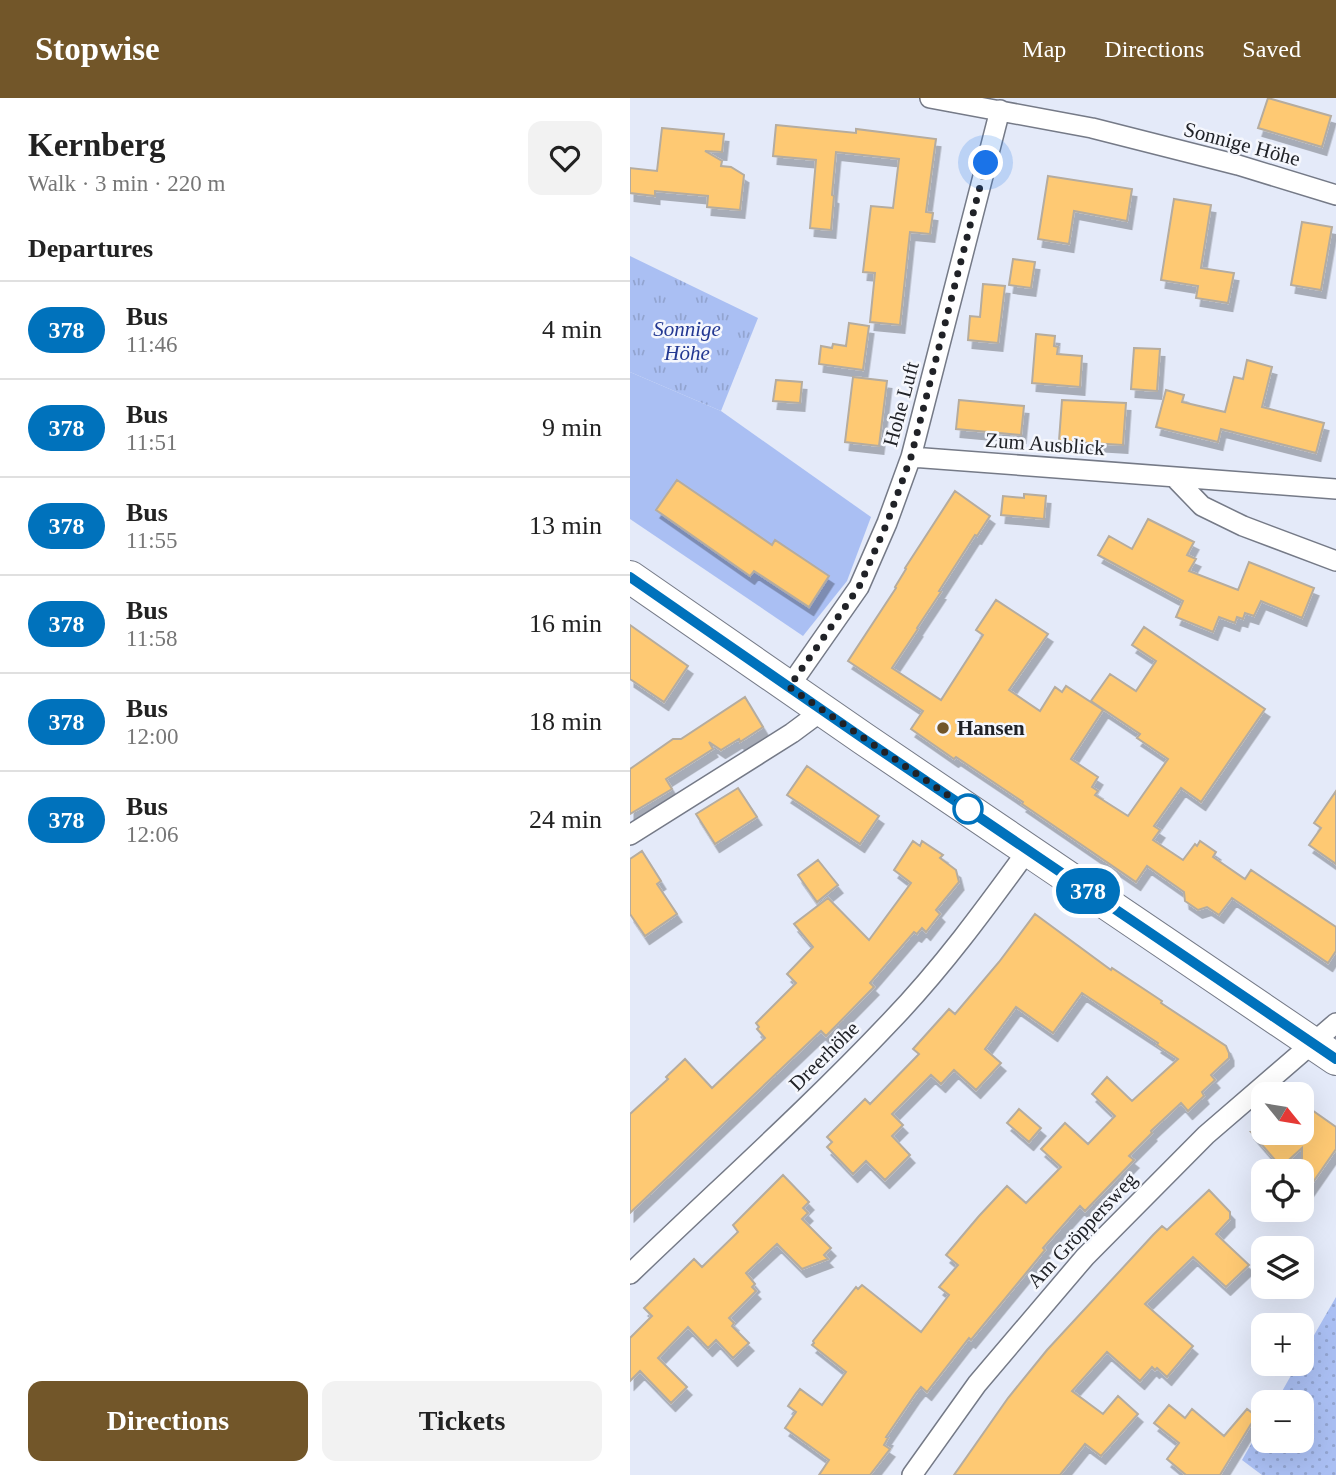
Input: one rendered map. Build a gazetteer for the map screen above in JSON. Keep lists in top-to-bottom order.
{
  "streets": {
    "street": [
      "Sonnige Höhe",
      "Hohe Luft",
      "Zum Ausblick",
      "Dreerhöhe",
      "Am Gröppersweg"
    ]
  },
  "crossings": [
    ["Sonnige Höhe", "Hohe Luft"],
    ["Hohe Luft", "Zum Ausblick"]
  ],
  "parks": ["Sonnige Höhe"],
  "places": ["Hansen"],
  "lines": ["bus line 378"],
  "north": "bottom right",
  "page": {
    "header": "Stopwise",
    "nav": ["Map", "Directions", "Saved"],
    "heading": [
      ["Kernberg", "Walk · 3 min · 220 m"],
      "Departures"
    ],
    "on_map": "378",
    "list": [
      {
        "mark": "378",
        "name": "Bus",
        "note": "11:46",
        "value": "4 min"
      },
      {
        "mark": "378",
        "name": "Bus",
        "note": "11:51",
        "value": "9 min"
      },
      {
        "mark": "378",
        "name": "Bus",
        "note": "11:55",
        "value": "13 min"
      },
      {
        "mark": "378",
        "name": "Bus",
        "note": "11:58",
        "value": "16 min"
      },
      {
        "mark": "378",
        "name": "Bus",
        "note": "12:00",
        "value": "18 min"
      },
      {
        "mark": "378",
        "name": "Bus",
        "note": "12:06",
        "value": "24 min"
      }
    ],
    "map_buttons": ["+", "−"],
    "buttons": ["Directions", "Tickets"]
  }
}
